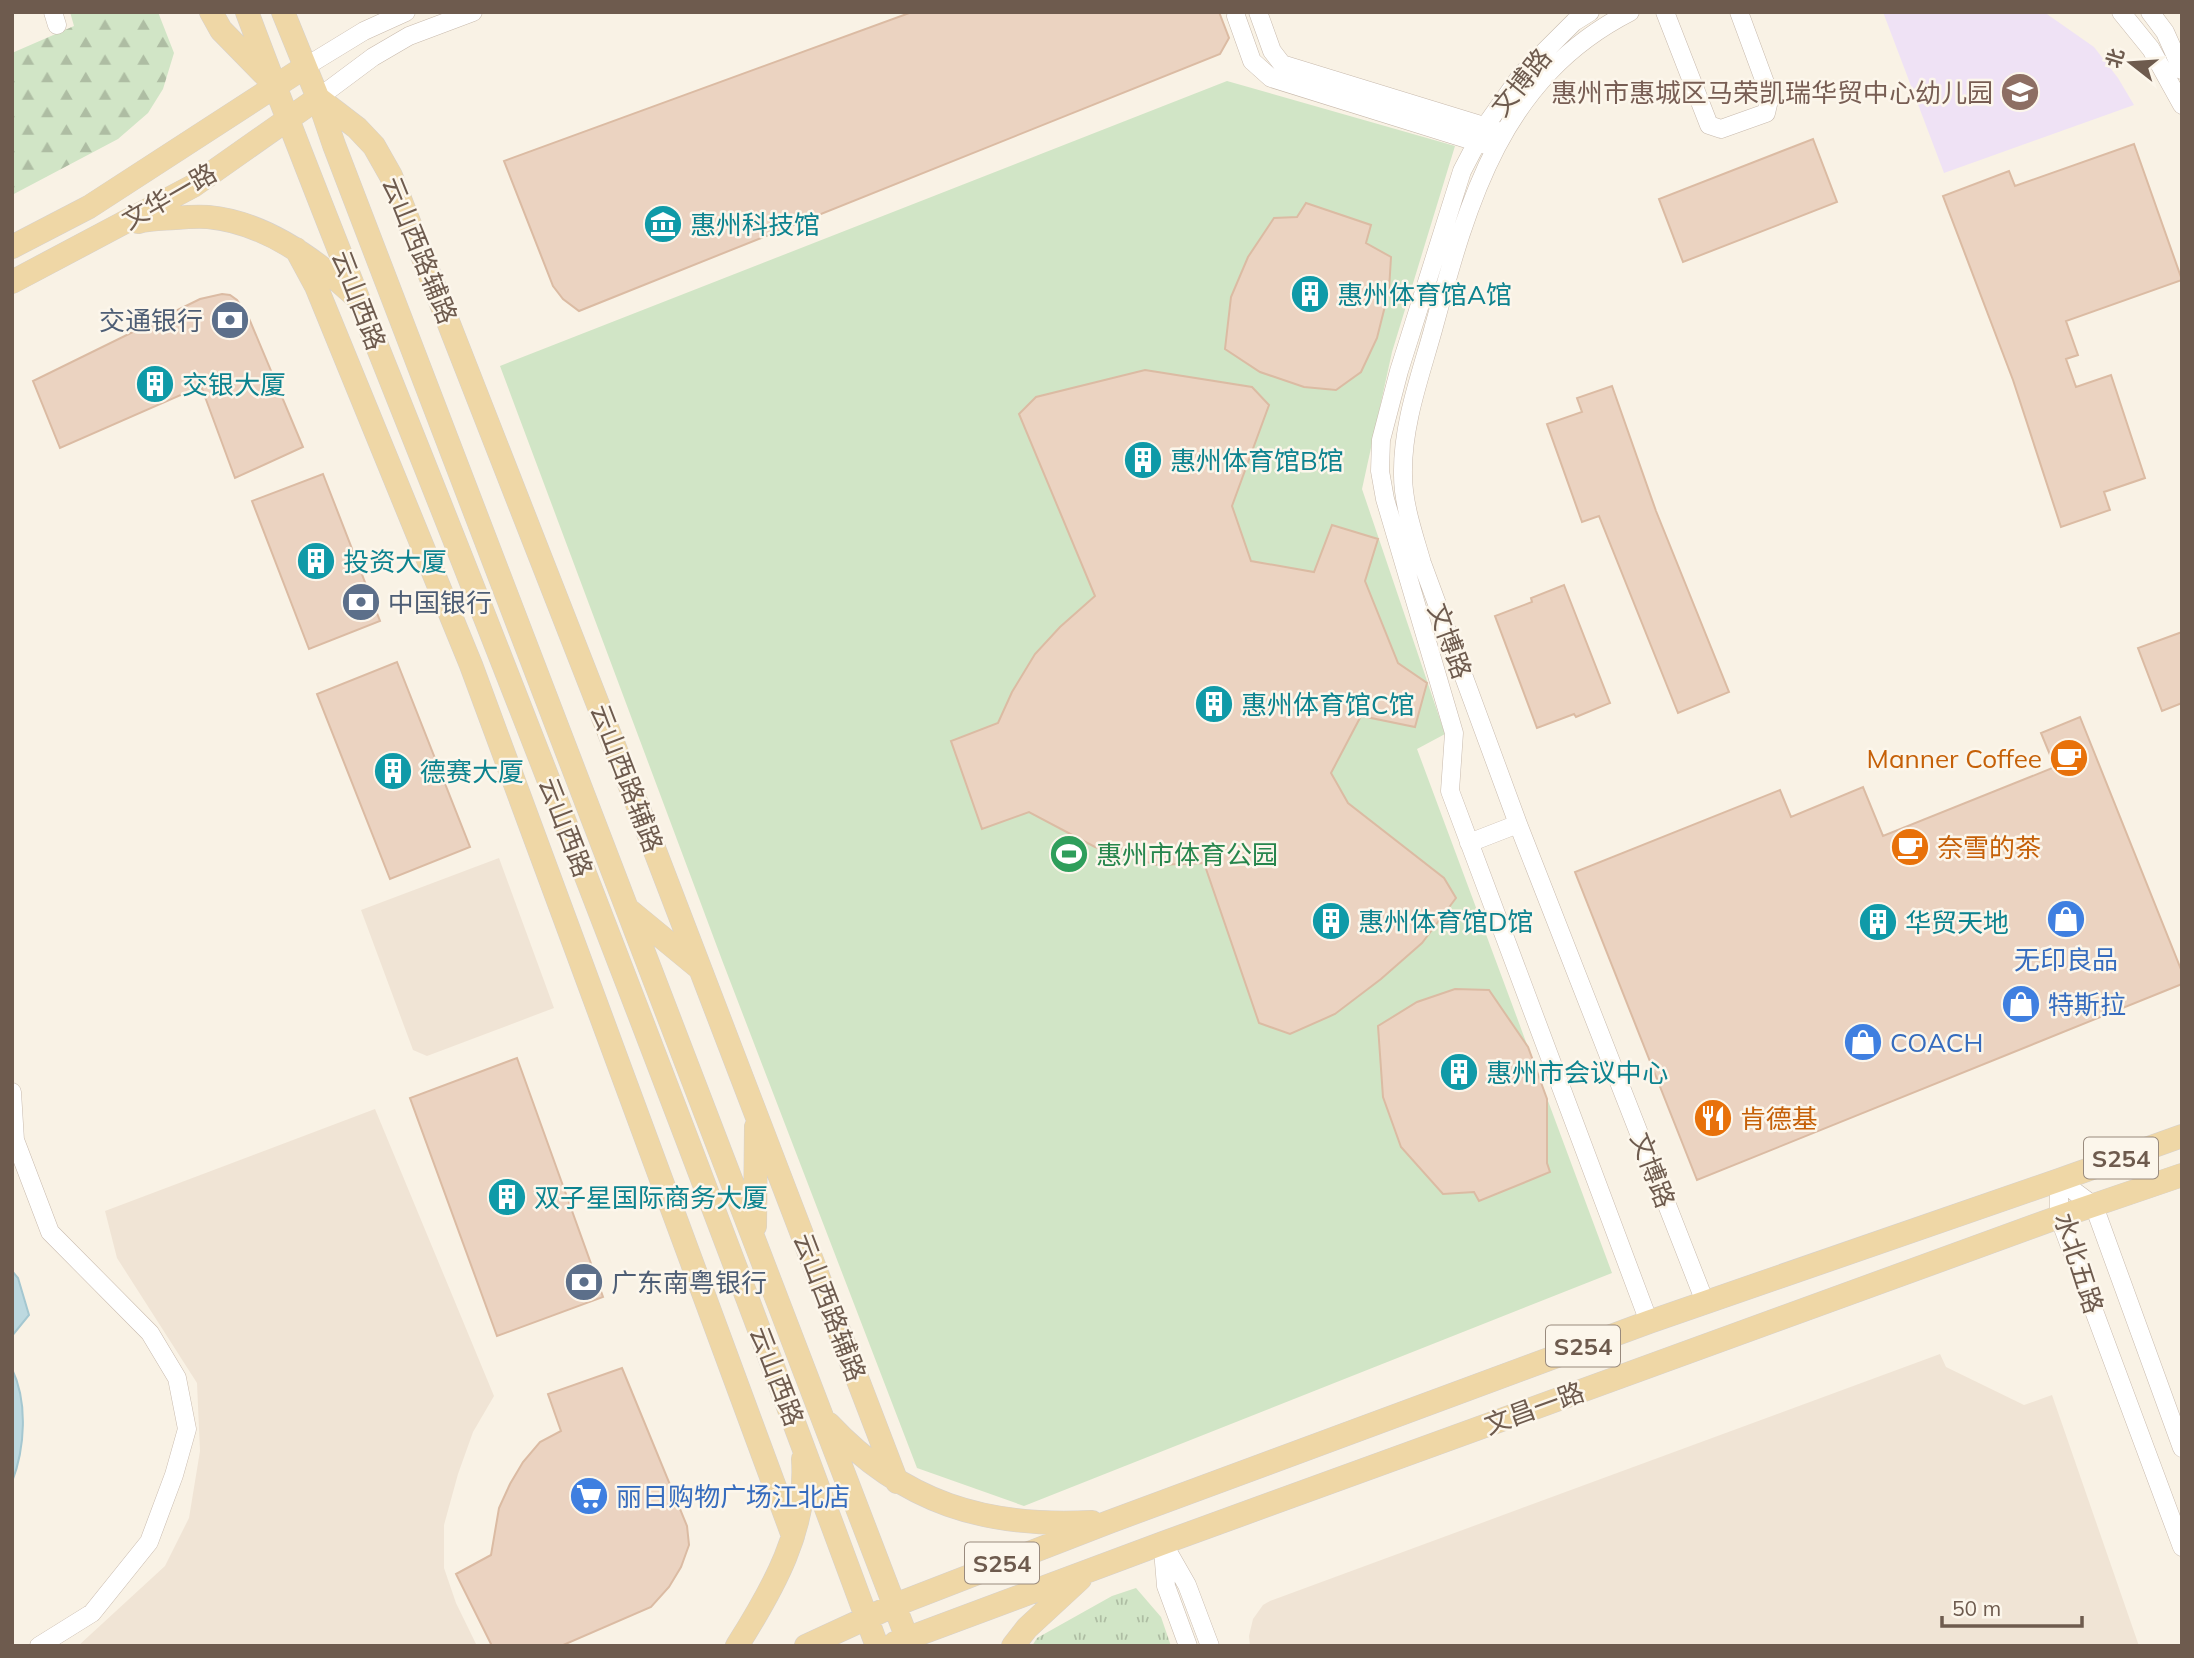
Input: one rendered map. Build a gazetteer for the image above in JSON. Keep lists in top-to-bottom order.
{
  "streets": {
    "main road": [
      "文华一路",
      "云山西路辅路",
      "云山西路",
      "S254",
      "文昌一路"
    ],
    "street": ["文博路", "水北五路"]
  },
  "crossings": [
    ["文博路", "文昌一路"],
    ["文华一路", "云山西路辅路"],
    ["文华一路", "云山西路"],
    ["云山西路辅路", "云山西路"],
    ["云山西路", "S254"],
    ["云山西路", "文昌一路"],
    ["S254", "文昌一路"],
    ["水北五路", "文昌一路"]
  ],
  "places": {
    "school or university": ["惠州市惠城区马荣凯瑞华贸中心幼儿园"],
    "museum": ["惠州科技馆"],
    "building": [
      "惠州体育馆A馆",
      "交银大厦",
      "惠州体育馆B馆",
      "投资大厦",
      "惠州体育馆C馆",
      "德赛大厦",
      "惠州体育馆D馆",
      "华贸天地",
      "惠州市会议中心",
      "双子星国际商务大厦"
    ],
    "bank": ["交通银行", "中国银行", "广东南粤银行"],
    "cafe": ["Manner Coffee", "奈雪的茶"],
    "sports": ["惠州市体育公园"],
    "shop": ["无印良品", "特斯拉", "COACH"],
    "restaurant": ["肯德基"],
    "supermarket": ["丽日购物广场江北店"]
  },
  "scale_bar": "50 m",
  "north": "left"
}
